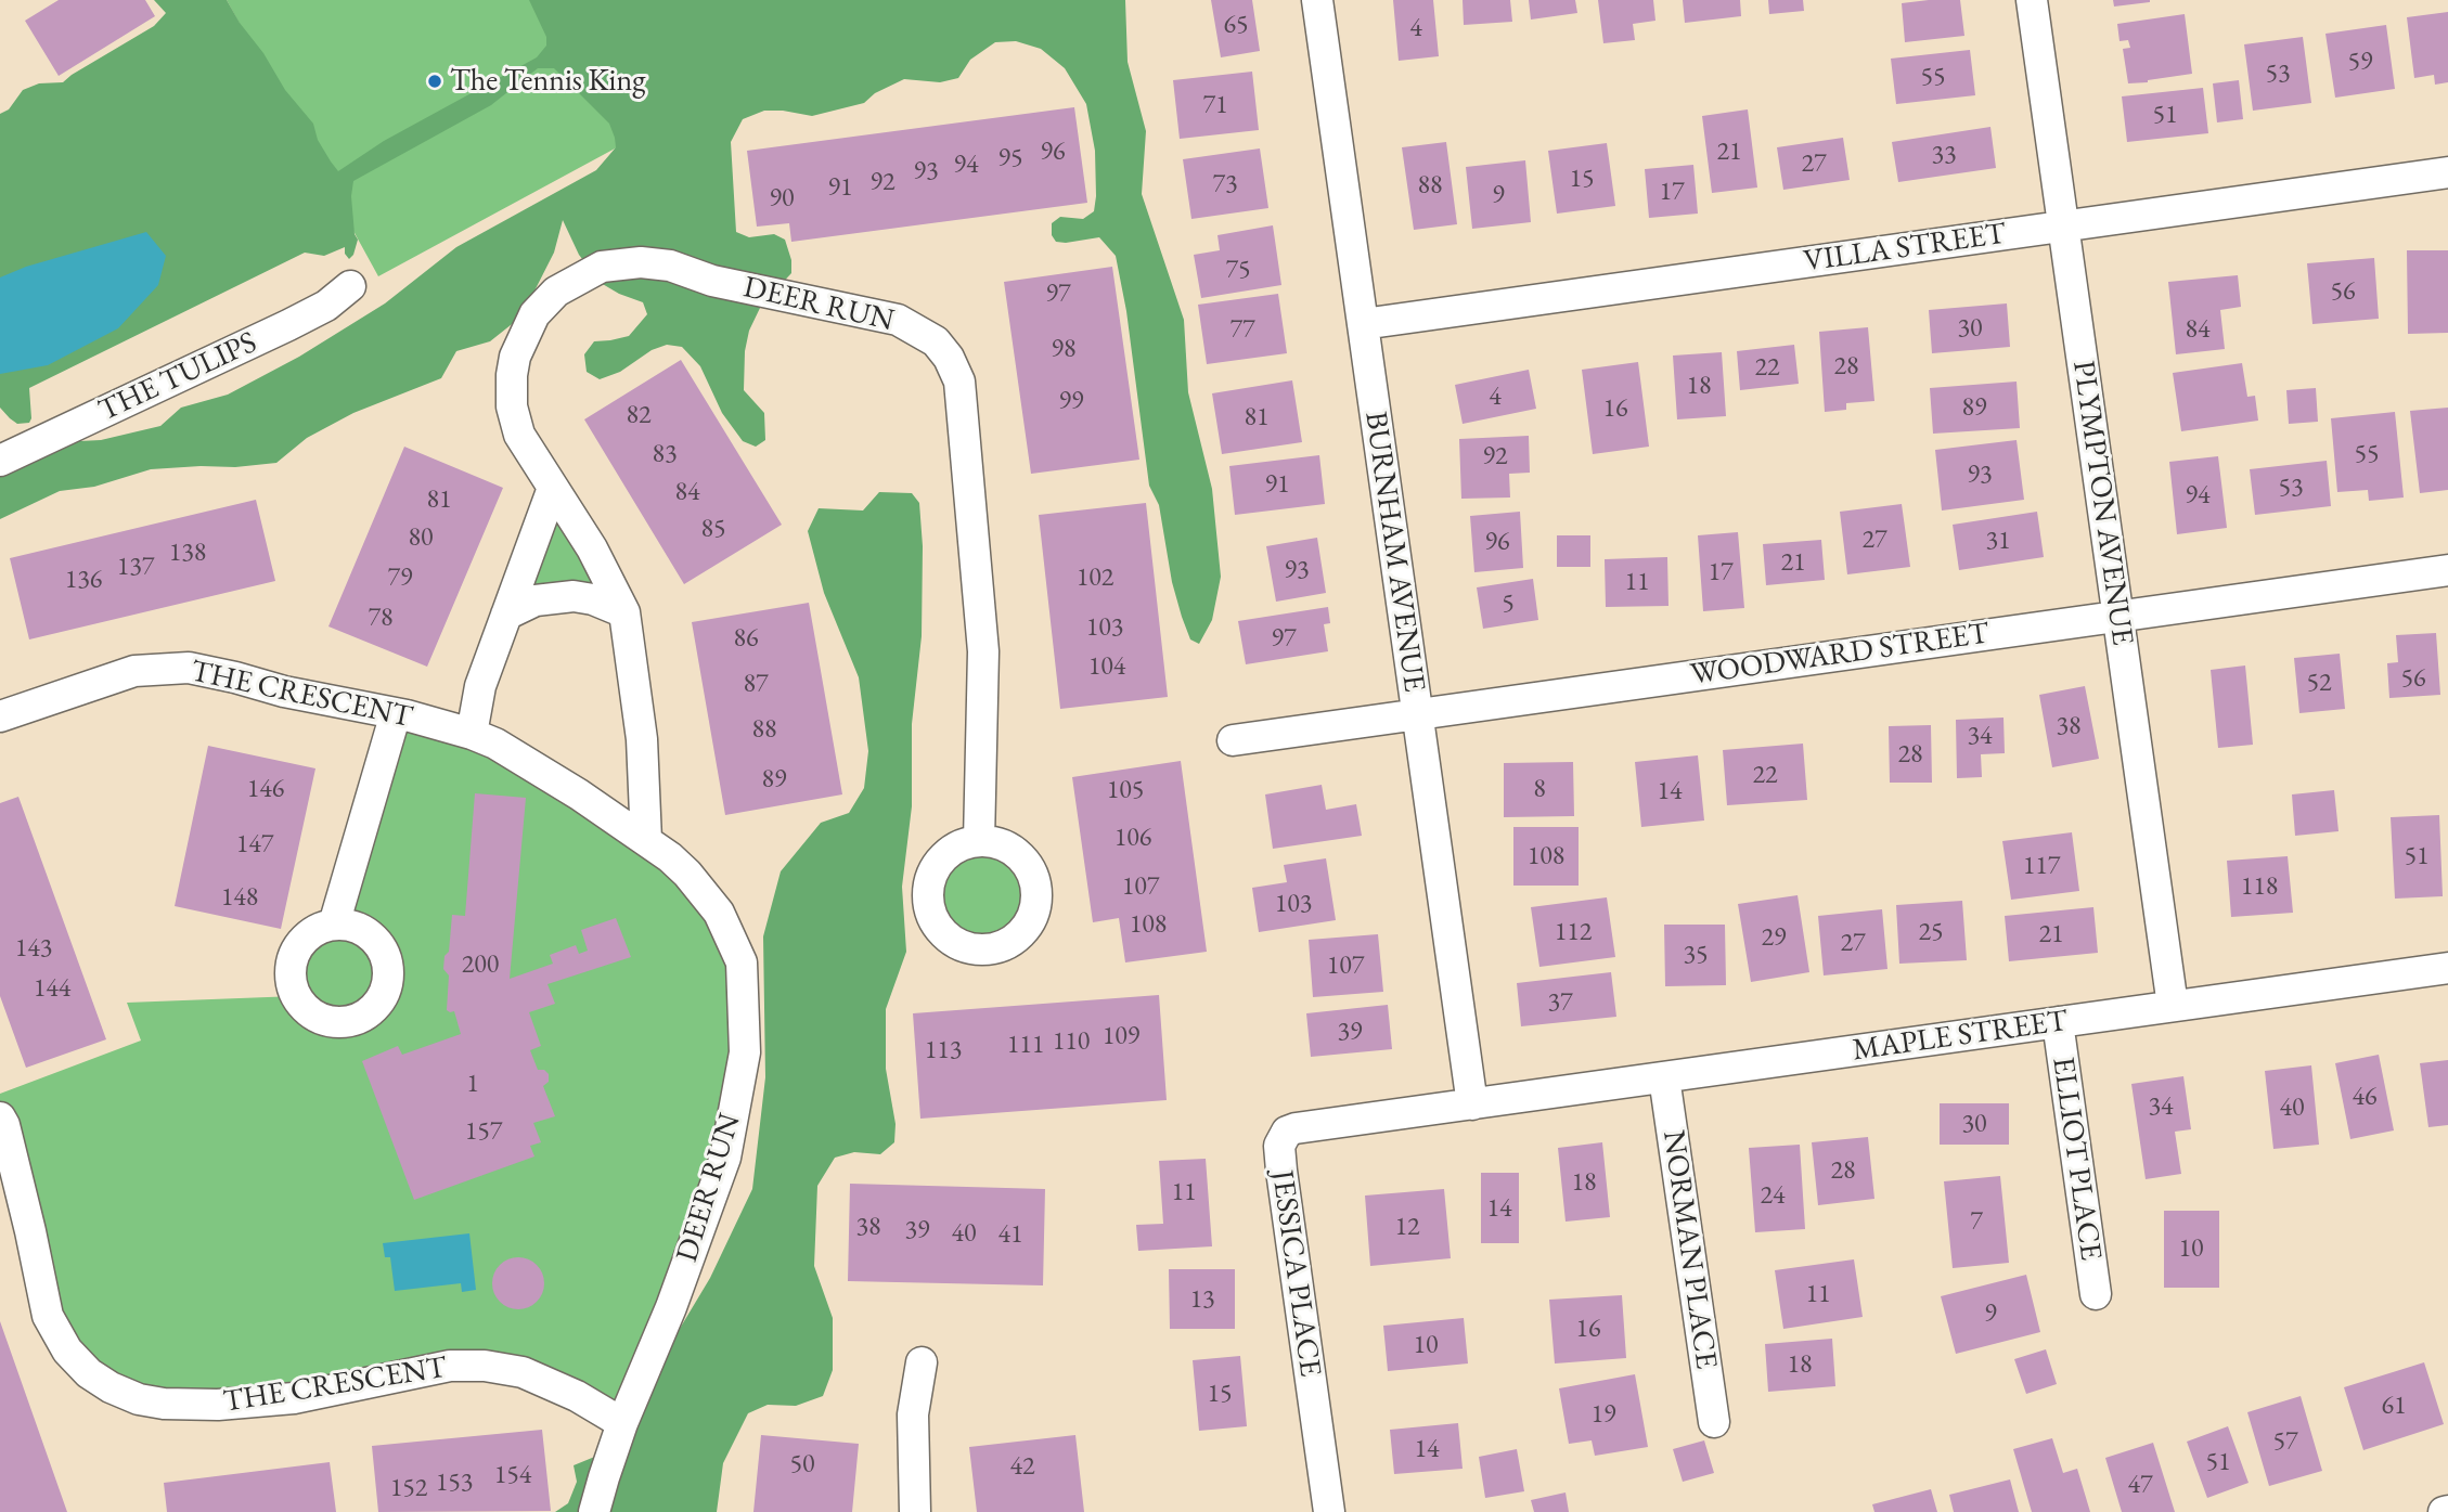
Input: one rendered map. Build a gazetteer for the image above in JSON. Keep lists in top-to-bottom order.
{
  "streets": {
    "street": [
      "VILLA STREET",
      "DEER RUN",
      "THE TULIPS",
      "PLYMPTON AVENUE",
      "BURNHAM AVENUE",
      "WOODWARD STREET",
      "THE CRESCENT",
      "MAPLE STREET",
      "ELLIOT PLACE",
      "NORMAN PLACE",
      "JESSICA PLACE"
    ]
  },
  "crossings": [
    ["VILLA STREET", "PLYMPTON AVENUE"],
    ["VILLA STREET", "BURNHAM AVENUE"],
    ["DEER RUN", "THE CRESCENT"],
    ["PLYMPTON AVENUE", "WOODWARD STREET"],
    ["PLYMPTON AVENUE", "MAPLE STREET"],
    ["BURNHAM AVENUE", "WOODWARD STREET"],
    ["BURNHAM AVENUE", "MAPLE STREET"],
    ["BURNHAM AVENUE", "JESSICA PLACE"],
    ["MAPLE STREET", "ELLIOT PLACE"],
    ["MAPLE STREET", "NORMAN PLACE"],
    ["MAPLE STREET", "JESSICA PLACE"]
  ],
  "places": ["The Tennis King"],
  "house_numbers": [
    "65",
    "4",
    "59",
    "53",
    "55",
    "71",
    "51",
    "96",
    "21",
    "33",
    "95",
    "27",
    "94",
    "93",
    "15",
    "92",
    "73",
    "88",
    "91",
    "17",
    "9",
    "90",
    "75",
    "56",
    "97",
    "30",
    "77",
    "84",
    "98",
    "28",
    "22",
    "18",
    "4",
    "99",
    "89",
    "16",
    "82",
    "81",
    "83",
    "55",
    "92",
    "93",
    "91",
    "53",
    "84",
    "94",
    "81",
    "85",
    "80",
    "27",
    "31",
    "96",
    "138",
    "21",
    "137",
    "93",
    "17",
    "79",
    "102",
    "136",
    "11",
    "5",
    "78",
    "103",
    "86",
    "97",
    "104",
    "56",
    "52",
    "87",
    "38",
    "88",
    "34",
    "28",
    "22",
    "89",
    "146",
    "8",
    "105",
    "14",
    "106",
    "147",
    "108",
    "51",
    "117",
    "107",
    "118",
    "148",
    "103",
    "108",
    "112",
    "25",
    "21",
    "29",
    "27",
    "143",
    "35",
    "200",
    "107",
    "144",
    "37",
    "39",
    "109",
    "110",
    "111",
    "113",
    "1",
    "46",
    "34",
    "40",
    "30",
    "157",
    "28",
    "18",
    "11",
    "24",
    "14",
    "7",
    "38",
    "12",
    "39",
    "40",
    "41",
    "10",
    "11",
    "13",
    "9",
    "16",
    "10",
    "18",
    "15",
    "61",
    "19",
    "57",
    "14",
    "51",
    "50",
    "42",
    "154",
    "153",
    "47",
    "152"
  ]
}
